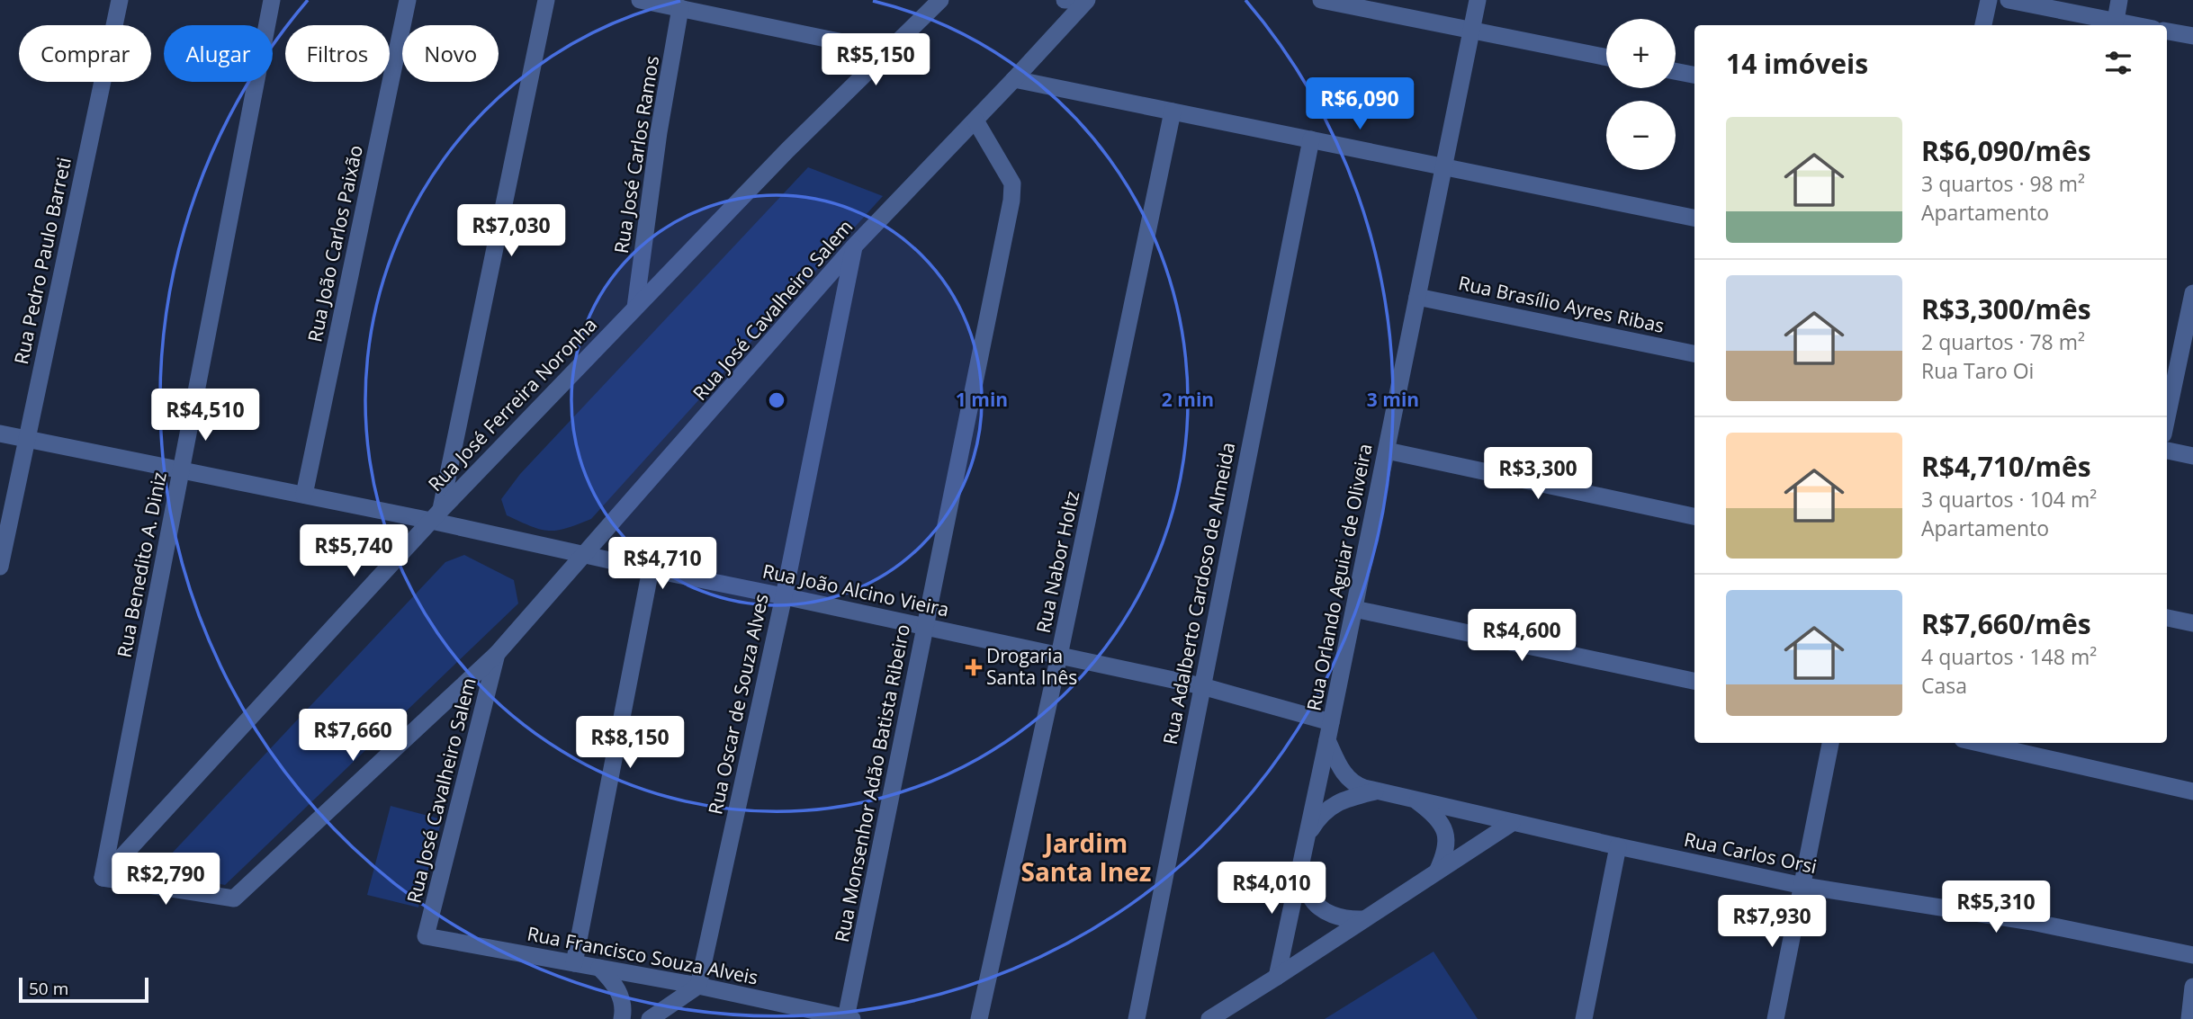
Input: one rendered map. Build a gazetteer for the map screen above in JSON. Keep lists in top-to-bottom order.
{
  "streets": {
    "street": [
      "Rua José Carlos Ramos",
      "Rua João Carlos Paixão",
      "Rua Pedro Paulo Barreti",
      "Rua Brasílio Ayres Ribas",
      "Rua José Cavalheiro Salem",
      "Rua José Ferreira Noronha",
      "Rua Nabor Holtz",
      "Rua Benedito A. Diniz",
      "Rua Orlando Aguiar de Oliveira",
      "Rua João Alcino Vieira",
      "Rua Adalberto Cardoso de Almeida",
      "Rua Oscar de Souza Alves",
      "Rua Monsenhor Adão Batista Ribeiro",
      "Rua Carlos Orsi",
      "Rua Francisco Souza Alveis"
    ]
  },
  "crossings": [
    ["Rua José Carlos Ramos", "Rua José Ferreira Noronha"],
    ["Rua João Carlos Paixão", "Rua João Alcino Vieira"],
    ["Rua Pedro Paulo Barreti", "Rua João Alcino Vieira"],
    ["Rua Brasílio Ayres Ribas", "Rua Orlando Aguiar de Oliveira"],
    ["Rua José Cavalheiro Salem", "Rua José Ferreira Noronha"],
    ["Rua José Cavalheiro Salem", "Rua Benedito A. Diniz"],
    ["Rua José Cavalheiro Salem", "Rua João Alcino Vieira"],
    ["Rua José Cavalheiro Salem", "Rua Oscar de Souza Alves"],
    ["Rua José Cavalheiro Salem", "Rua Monsenhor Adão Batista Ribeiro"],
    ["Rua José Cavalheiro Salem", "Rua Francisco Souza Alveis"],
    ["Rua José Ferreira Noronha", "Rua Benedito A. Diniz"],
    ["Rua José Ferreira Noronha", "Rua João Alcino Vieira"],
    ["Rua Nabor Holtz", "Rua João Alcino Vieira"],
    ["Rua Benedito A. Diniz", "Rua João Alcino Vieira"],
    ["Rua Orlando Aguiar de Oliveira", "Rua João Alcino Vieira"],
    ["Rua Orlando Aguiar de Oliveira", "Rua Carlos Orsi"],
    ["Rua João Alcino Vieira", "Rua Adalberto Cardoso de Almeida"],
    ["Rua João Alcino Vieira", "Rua Oscar de Souza Alves"],
    ["Rua João Alcino Vieira", "Rua Monsenhor Adão Batista Ribeiro"],
    ["Rua Oscar de Souza Alves", "Rua Francisco Souza Alveis"],
    ["Rua Monsenhor Adão Batista Ribeiro", "Rua Francisco Souza Alveis"]
  ],
  "districts": ["Jardim Santa Inez"],
  "places": {
    "health": ["Drogaria Santa Inês"]
  },
  "scale_bar": "50 m",
  "page": {
    "map_buttons": ["+", "−"],
    "chip": [
      "Comprar",
      "Alugar",
      "Filtros",
      "Novo"
    ],
    "heading": "14 imóveis",
    "price": [
      "R$5,150",
      "R$6,090",
      "R$7,030",
      "R$4,510",
      "R$3,300",
      "R$5,740",
      "R$4,710",
      "R$4,600",
      "R$7,660",
      "R$8,150",
      "R$2,790",
      "R$4,010",
      "R$5,310",
      "R$7,930"
    ],
    "list": [
      {
        "name": "R$6,090/mês",
        "note": "3 quartos · 98 m² · Apartamento"
      },
      {
        "name": "R$3,300/mês",
        "note": "2 quartos · 78 m² · Rua Taro Oi"
      },
      {
        "name": "R$4,710/mês",
        "note": "3 quartos · 104 m² · Apartamento"
      },
      {
        "name": "R$7,660/mês",
        "note": "4 quartos · 148 m² · Casa"
      }
    ],
    "scale": "50 m"
  },
  "rings": ["1 min", "2 min", "3 min"]
}
